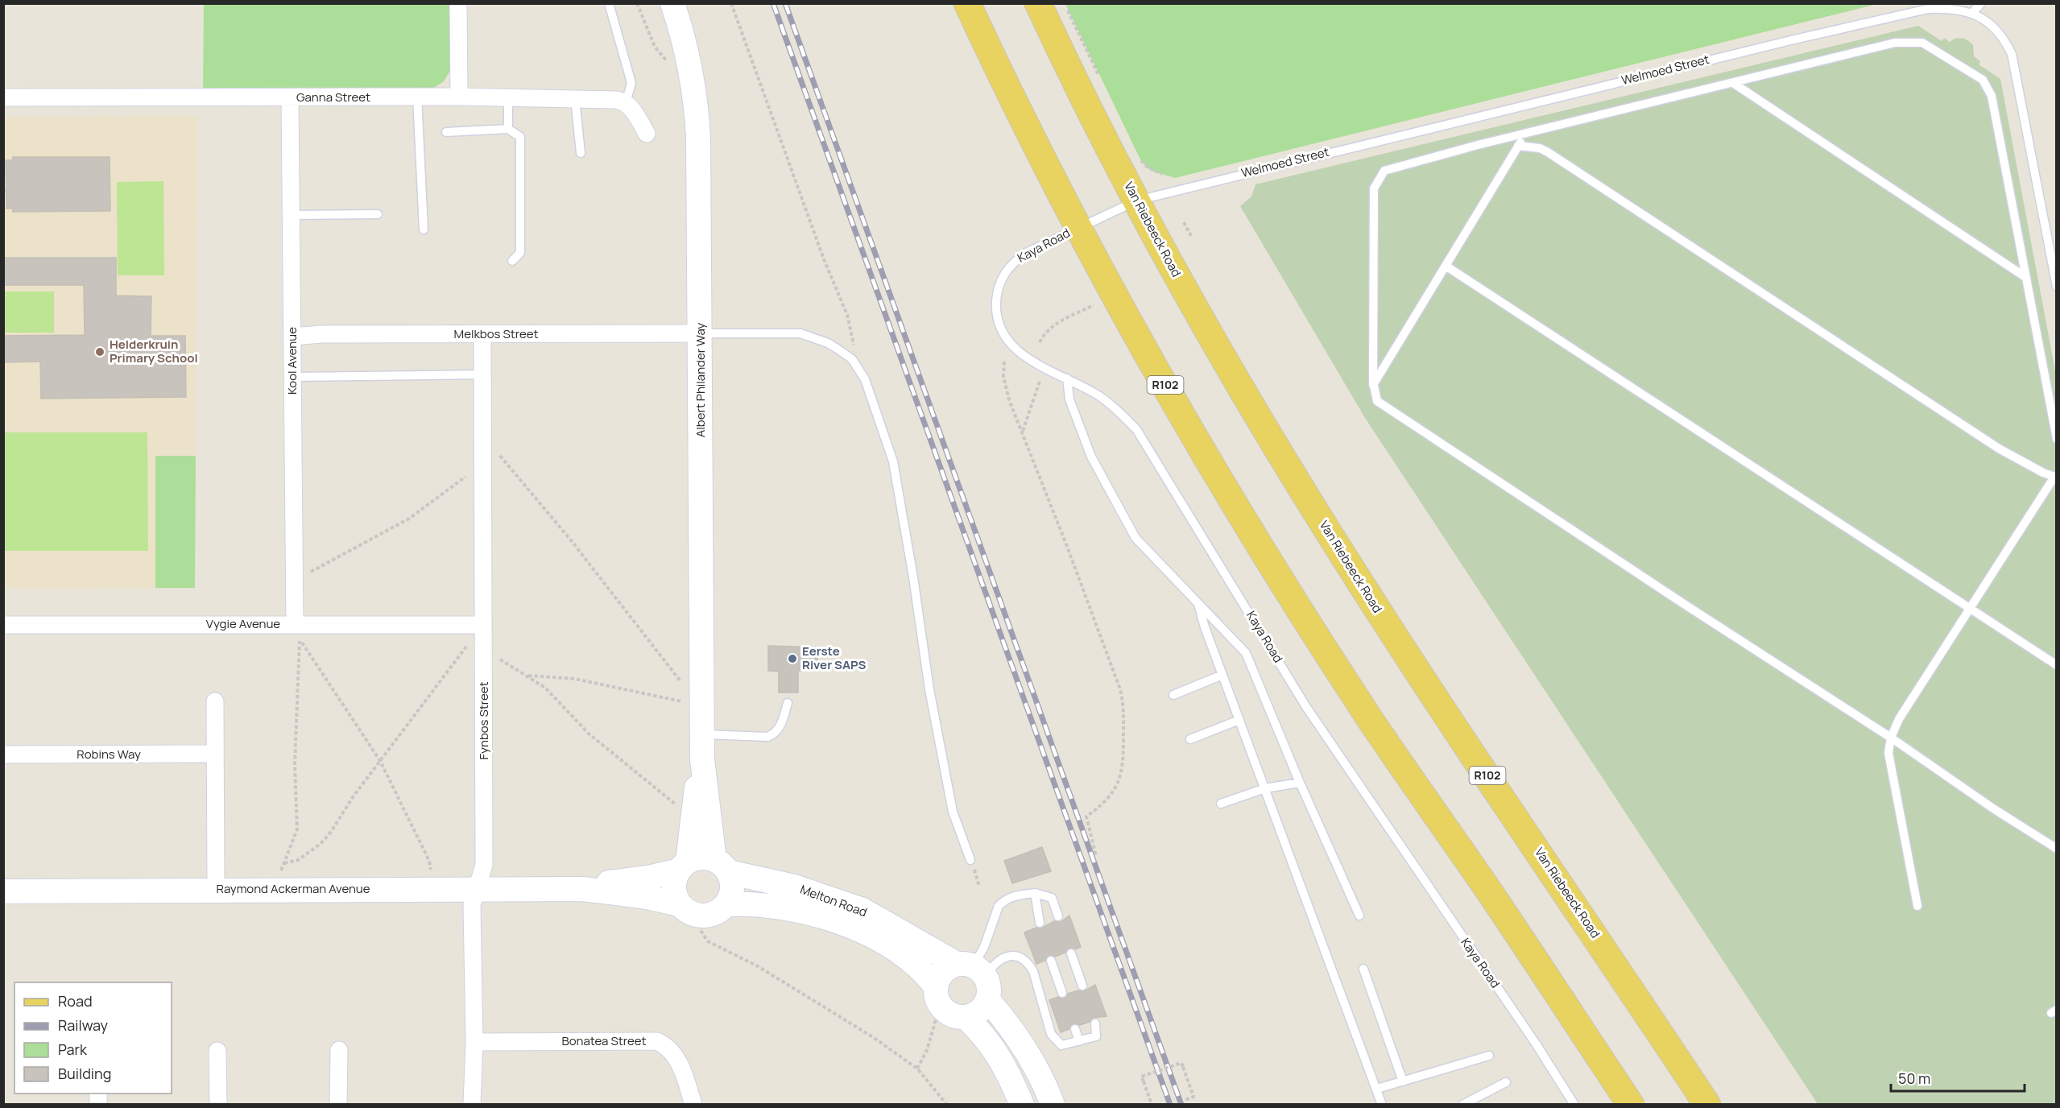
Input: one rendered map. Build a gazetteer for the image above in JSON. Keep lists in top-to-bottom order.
{
  "streets": {
    "main road": ["Van Riebeeck Road", "R102"],
    "street": [
      "Ganna Street",
      "Melkbos Street",
      "Kool Avenue",
      "Albert Philander Way",
      "Vygie Avenue",
      "Fynbos Street",
      "Robins Way",
      "Raymond Ackerman Avenue",
      "Melton Road",
      "Bonatea Street"
    ],
    "lane": ["Welmoed Street", "Kaya Road"]
  },
  "crossings": [
    ["Welmoed Street", "Van Riebeeck Road"],
    ["Welmoed Street", "Kaya Road"],
    ["Welmoed Street", "R102"],
    ["Ganna Street", "Kool Avenue"],
    ["Kaya Road", "R102"],
    ["Melkbos Street", "Kool Avenue"],
    ["Melkbos Street", "Albert Philander Way"],
    ["Melkbos Street", "Fynbos Street"],
    ["Kool Avenue", "Vygie Avenue"],
    ["Albert Philander Way", "Raymond Ackerman Avenue"],
    ["Albert Philander Way", "Melton Road"],
    ["Vygie Avenue", "Fynbos Street"],
    ["Fynbos Street", "Raymond Ackerman Avenue"],
    ["Fynbos Street", "Bonatea Street"],
    ["Raymond Ackerman Avenue", "Melton Road"]
  ],
  "places": ["Helderkruin Primary School", "Eerste River SAPS"],
  "legend": [
    "Road",
    "Railway",
    "Park",
    "Building"
  ],
  "scale_bar": "50 m"
}
